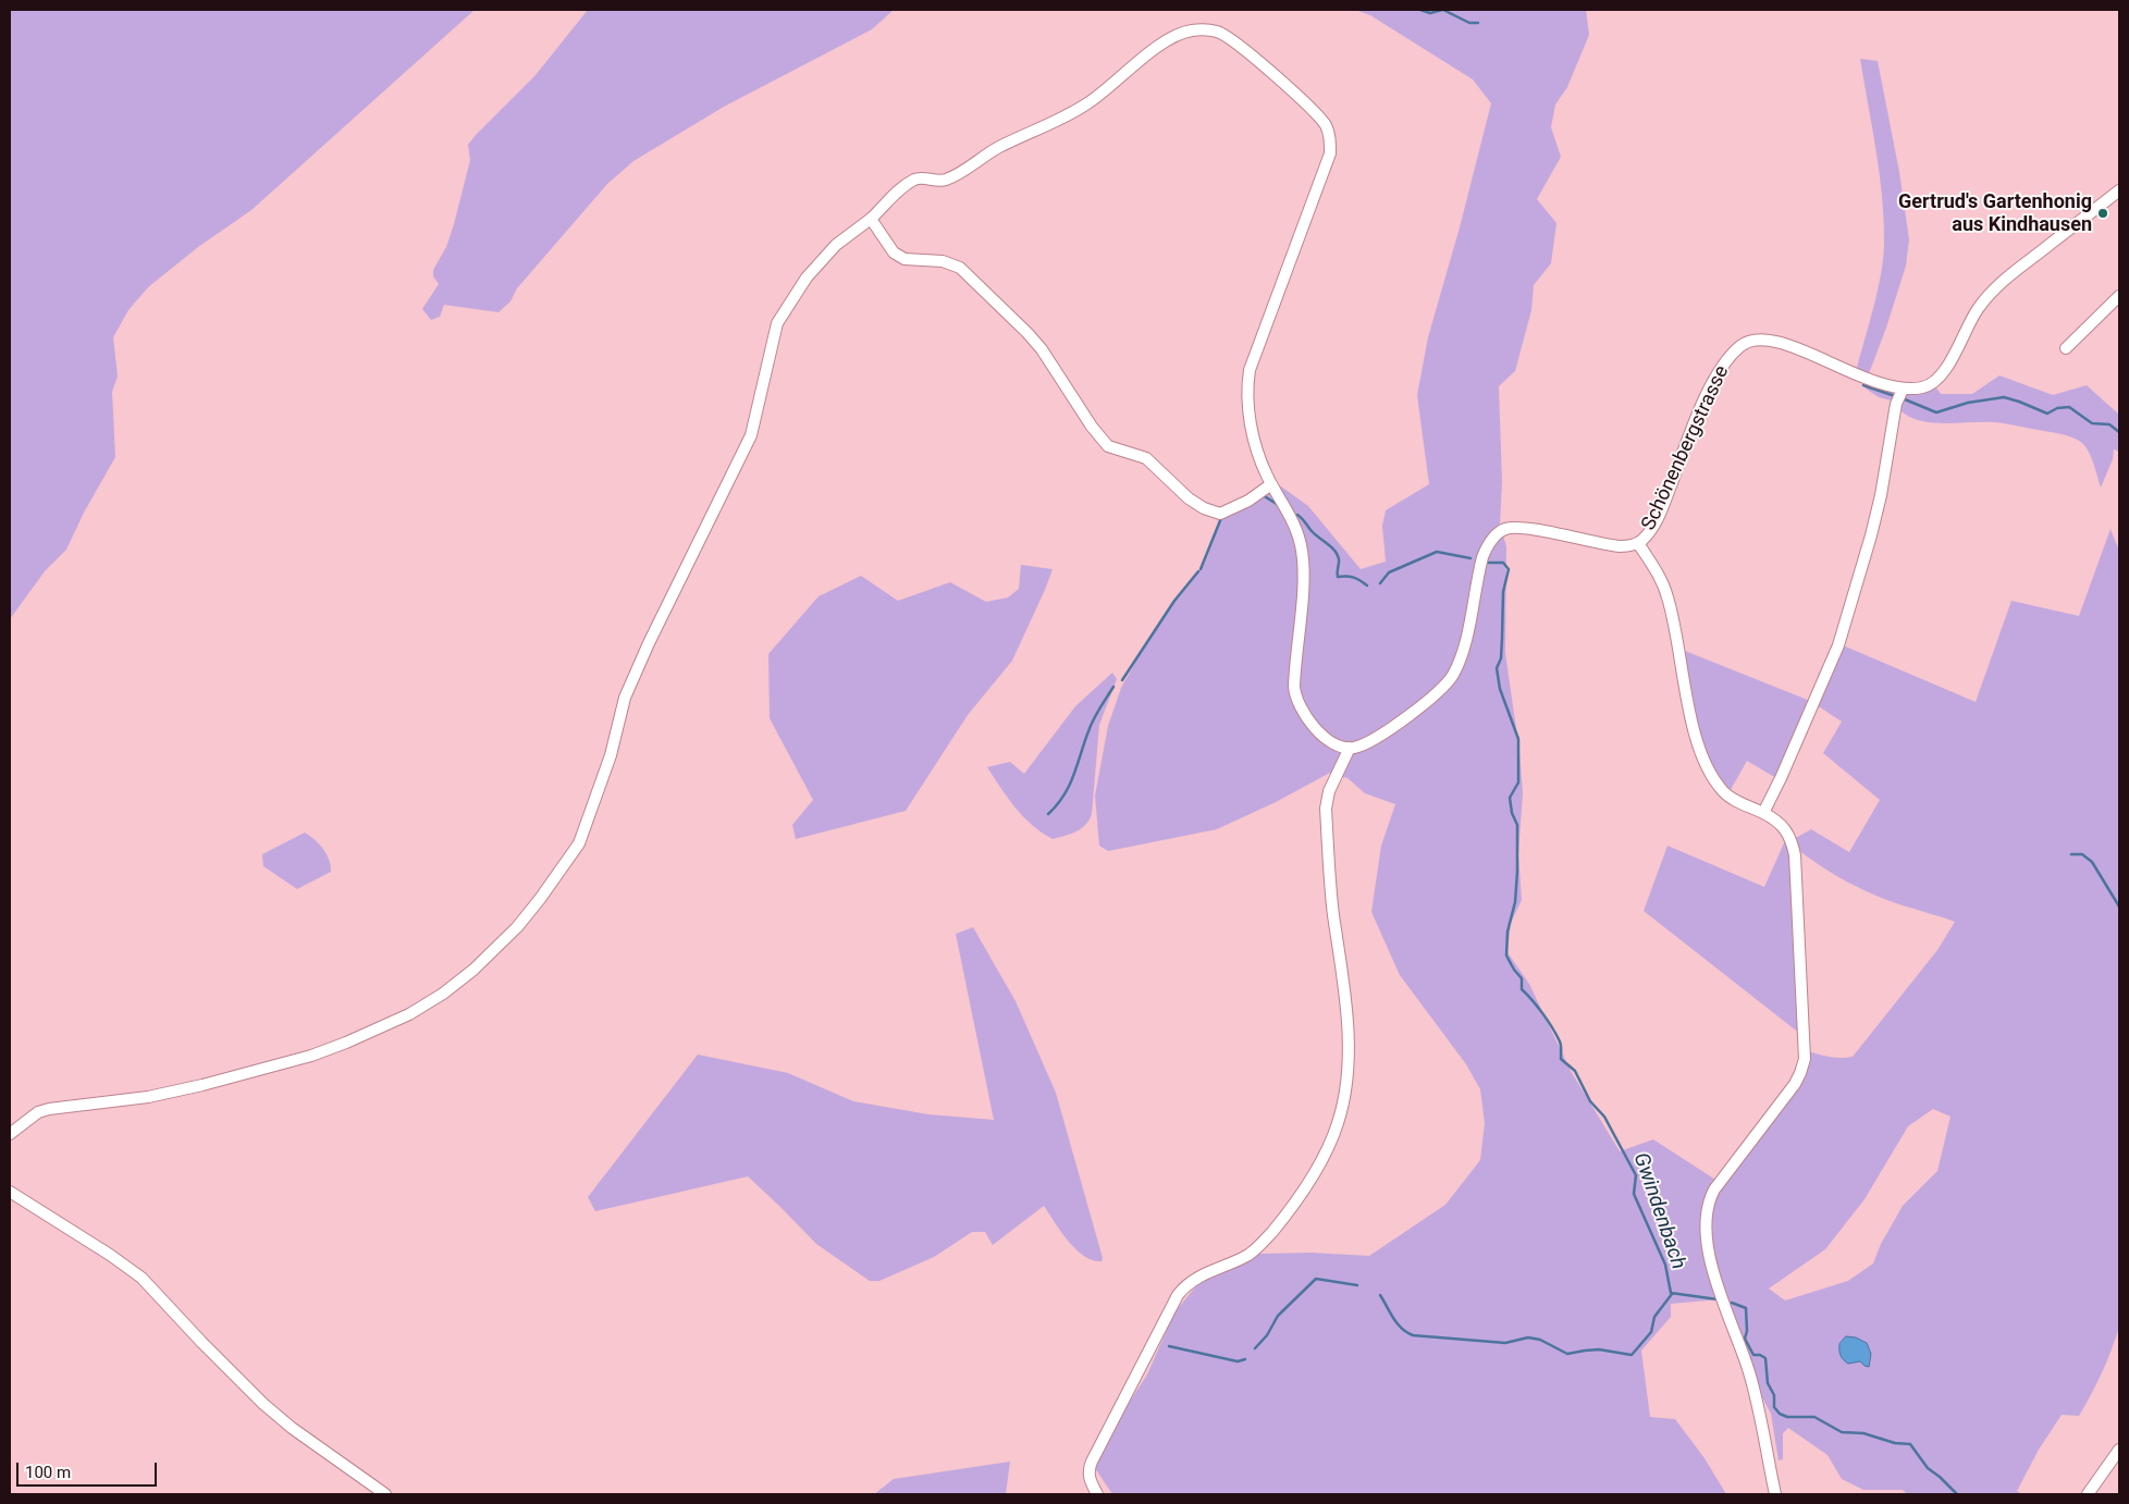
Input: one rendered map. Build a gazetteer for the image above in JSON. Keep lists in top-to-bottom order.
{
  "streets": {
    "street": ["Schönenbergstrasse"]
  },
  "water": ["Gwindenbach"],
  "places": ["Gertrud's Gartenhonig aus Kindhausen"],
  "scale_bar": "100 m"
}
